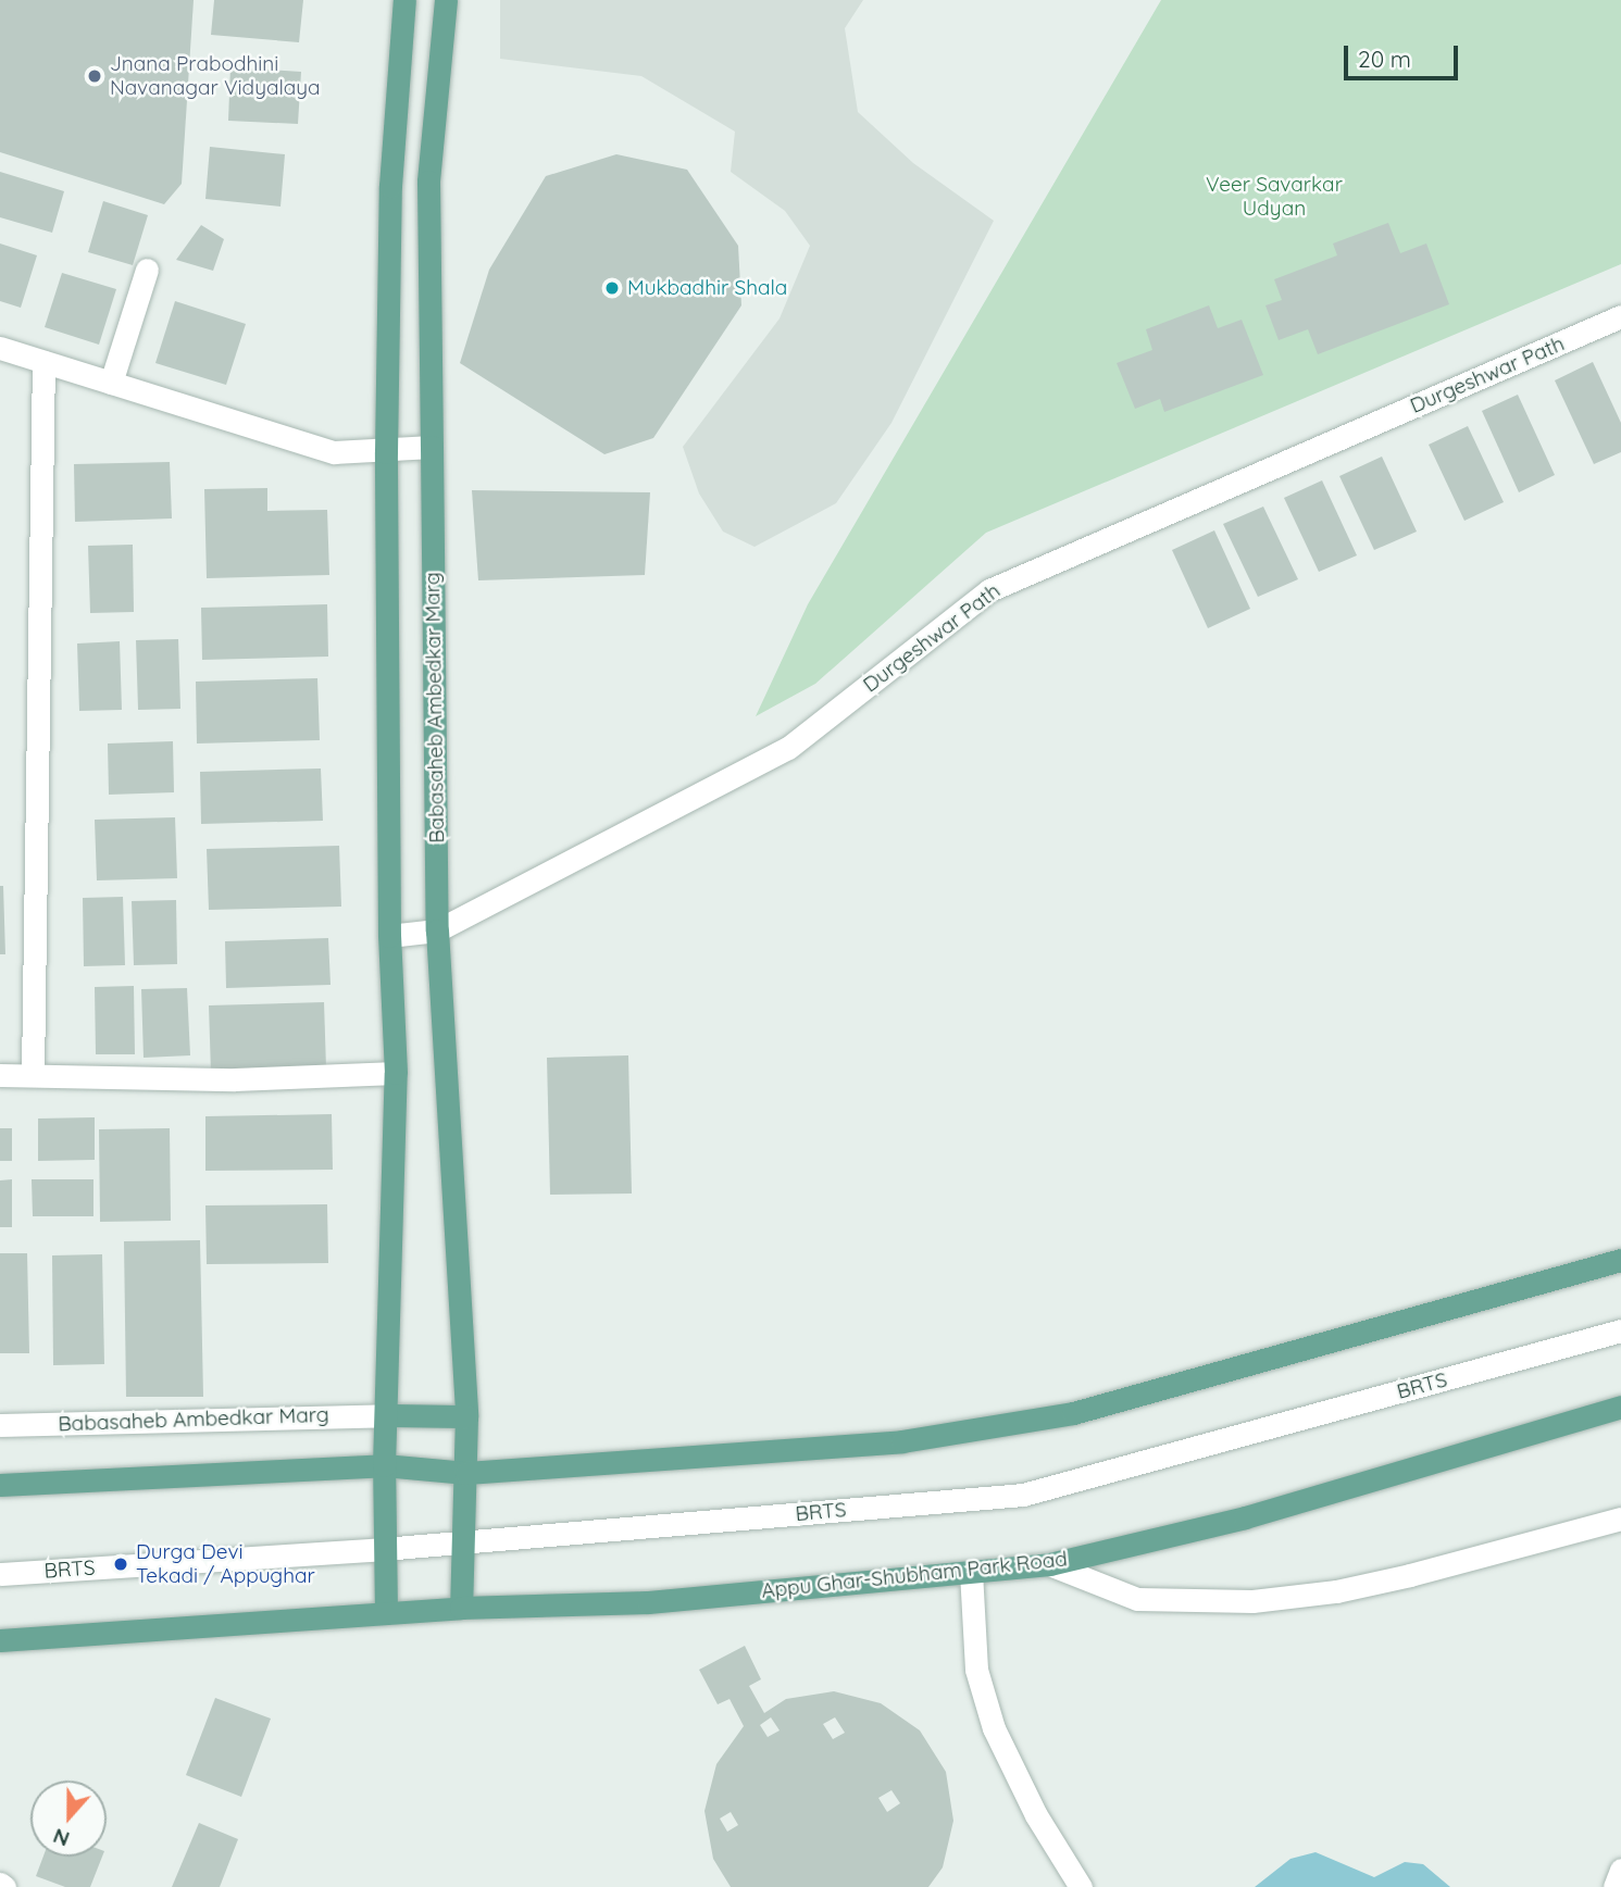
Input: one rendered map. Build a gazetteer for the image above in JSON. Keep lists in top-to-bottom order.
{
  "streets": {
    "main road": ["Babasaheb Ambedkar Marg", "Appu Ghar-Shubham Park Road"],
    "street": ["Durgeshwar Path", "BRTS"]
  },
  "crossings": [
    ["Durgeshwar Path", "Babasaheb Ambedkar Marg"],
    ["Babasaheb Ambedkar Marg", "BRTS"],
    ["Babasaheb Ambedkar Marg", "Appu Ghar-Shubham Park Road"]
  ],
  "parks": ["Veer Savarkar Udyan"],
  "places": ["Jnana Prabodhini Navanagar Vidyalaya", "Mukbadhir Shala", "Durga Devi Tekadi / Appughar"],
  "scale_bar": "20 m",
  "north": "bottom"
}
